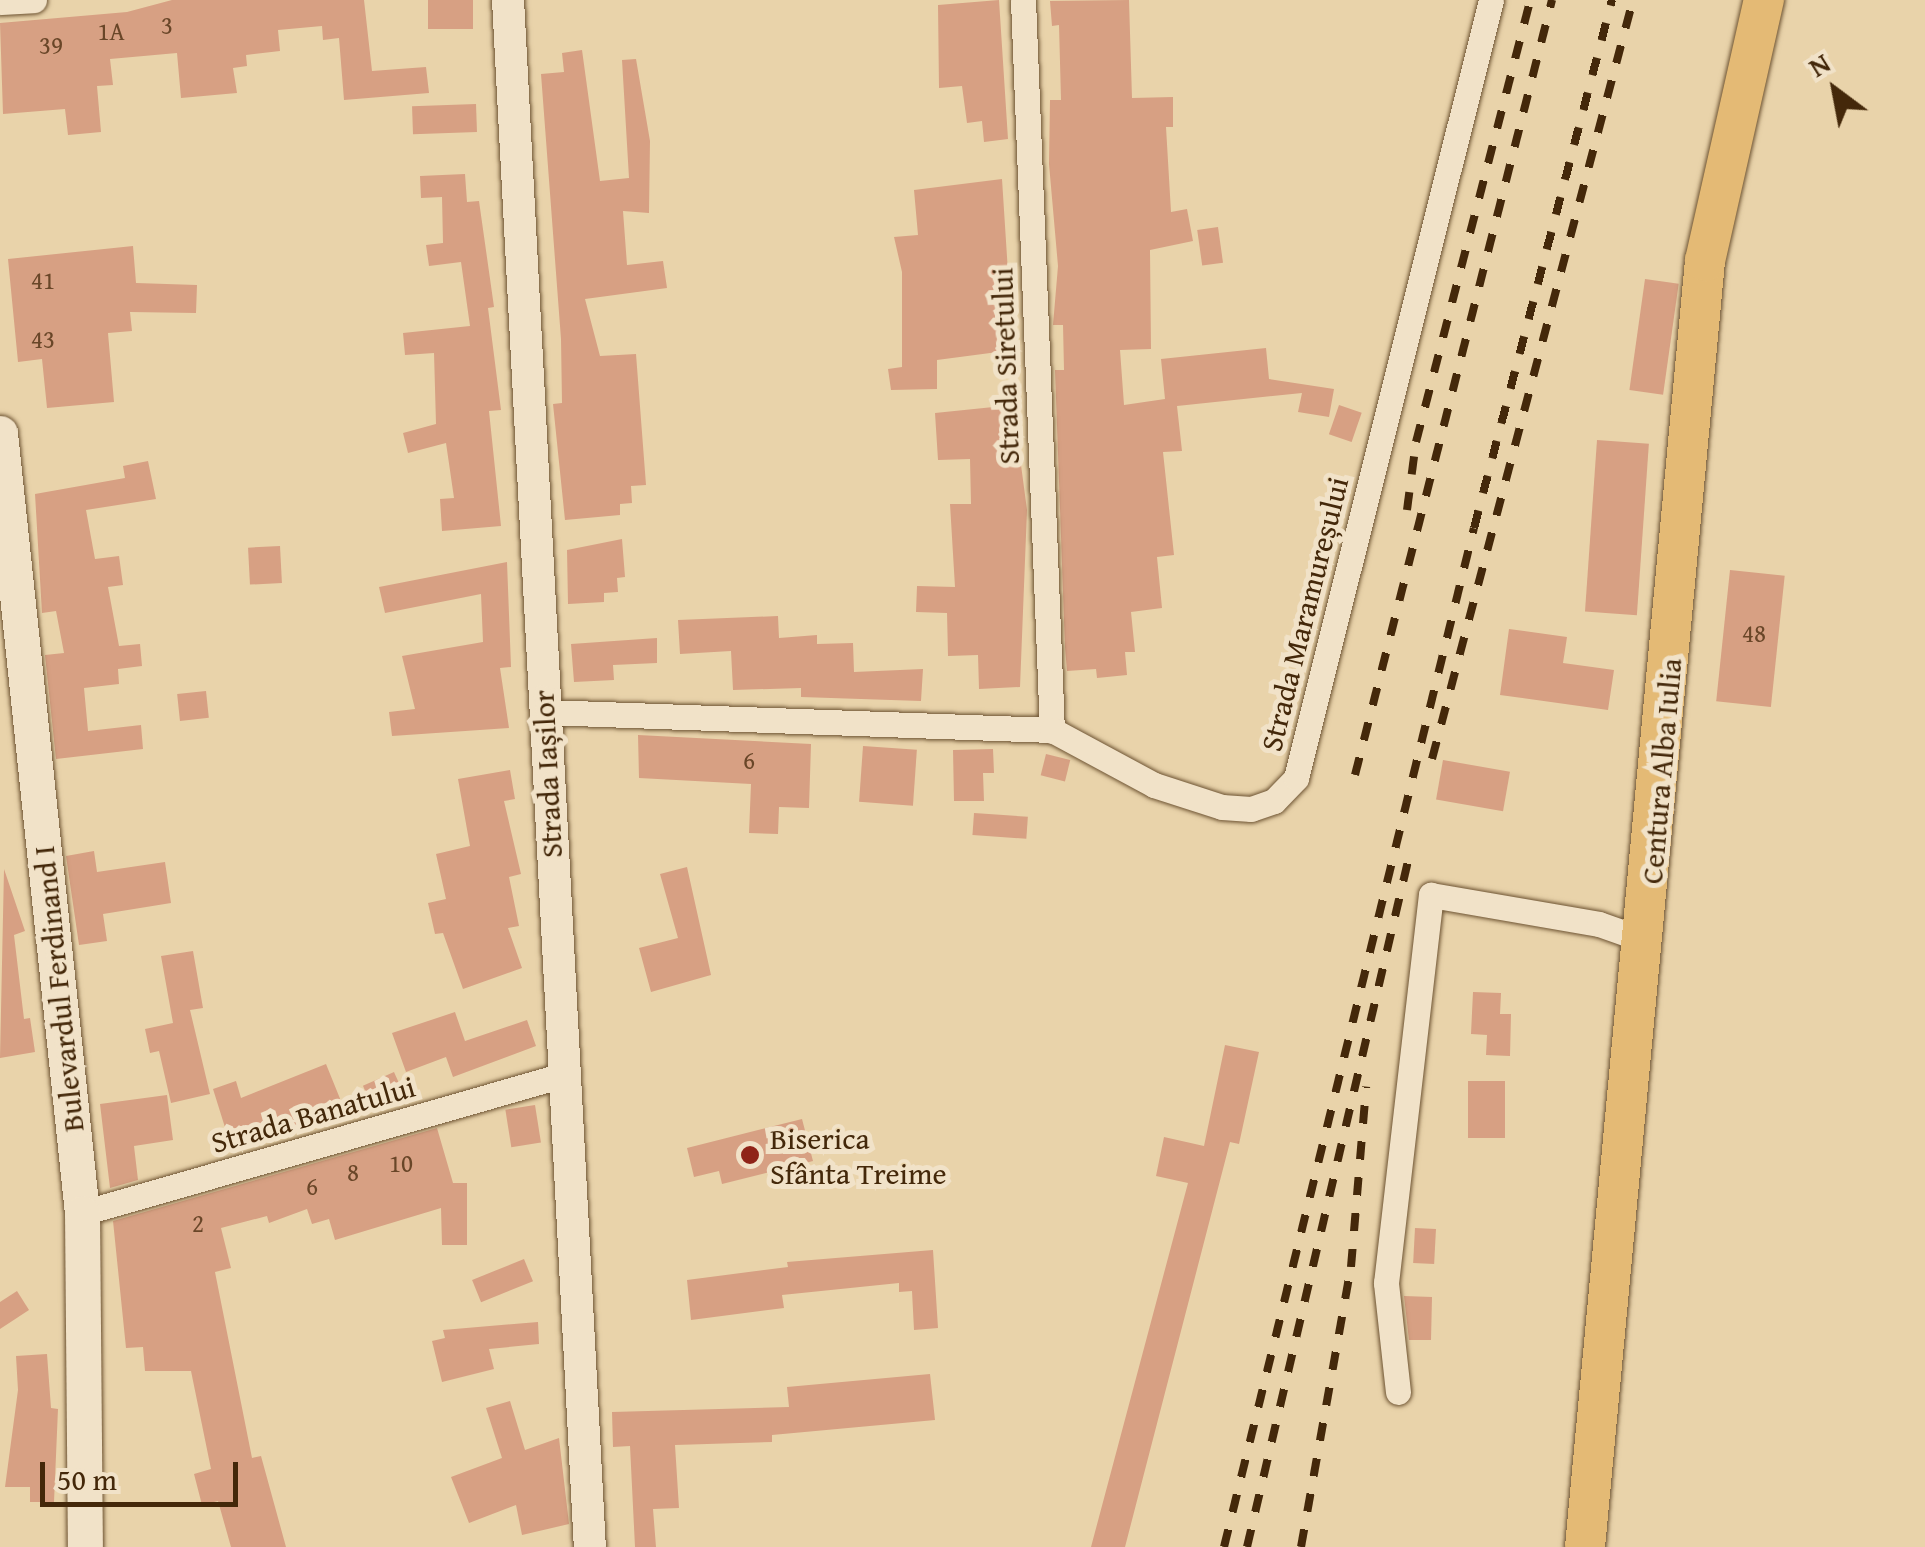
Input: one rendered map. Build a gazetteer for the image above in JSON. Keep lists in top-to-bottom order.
{
  "streets": {
    "main road": ["Centura Alba Iulia", "Bulevardul Ferdinand I"],
    "street": [
      "Strada Siretului",
      "Strada Maramureșului",
      "Strada Iașilor",
      "Strada Banatului"
    ]
  },
  "crossings": [
    ["Strada Siretului", "Strada Maramureșului"],
    ["Strada Maramureșului", "Strada Iașilor"],
    ["Strada Iașilor", "Strada Banatului"],
    ["Bulevardul Ferdinand I", "Strada Banatului"]
  ],
  "places": ["Biserica Sfânta Treime"],
  "house_numbers": [
    "3",
    "1A",
    "39",
    "41",
    "43",
    "48",
    "6",
    "10",
    "8",
    "6",
    "2"
  ],
  "scale_bar": "50 m",
  "north": "top left"
}
